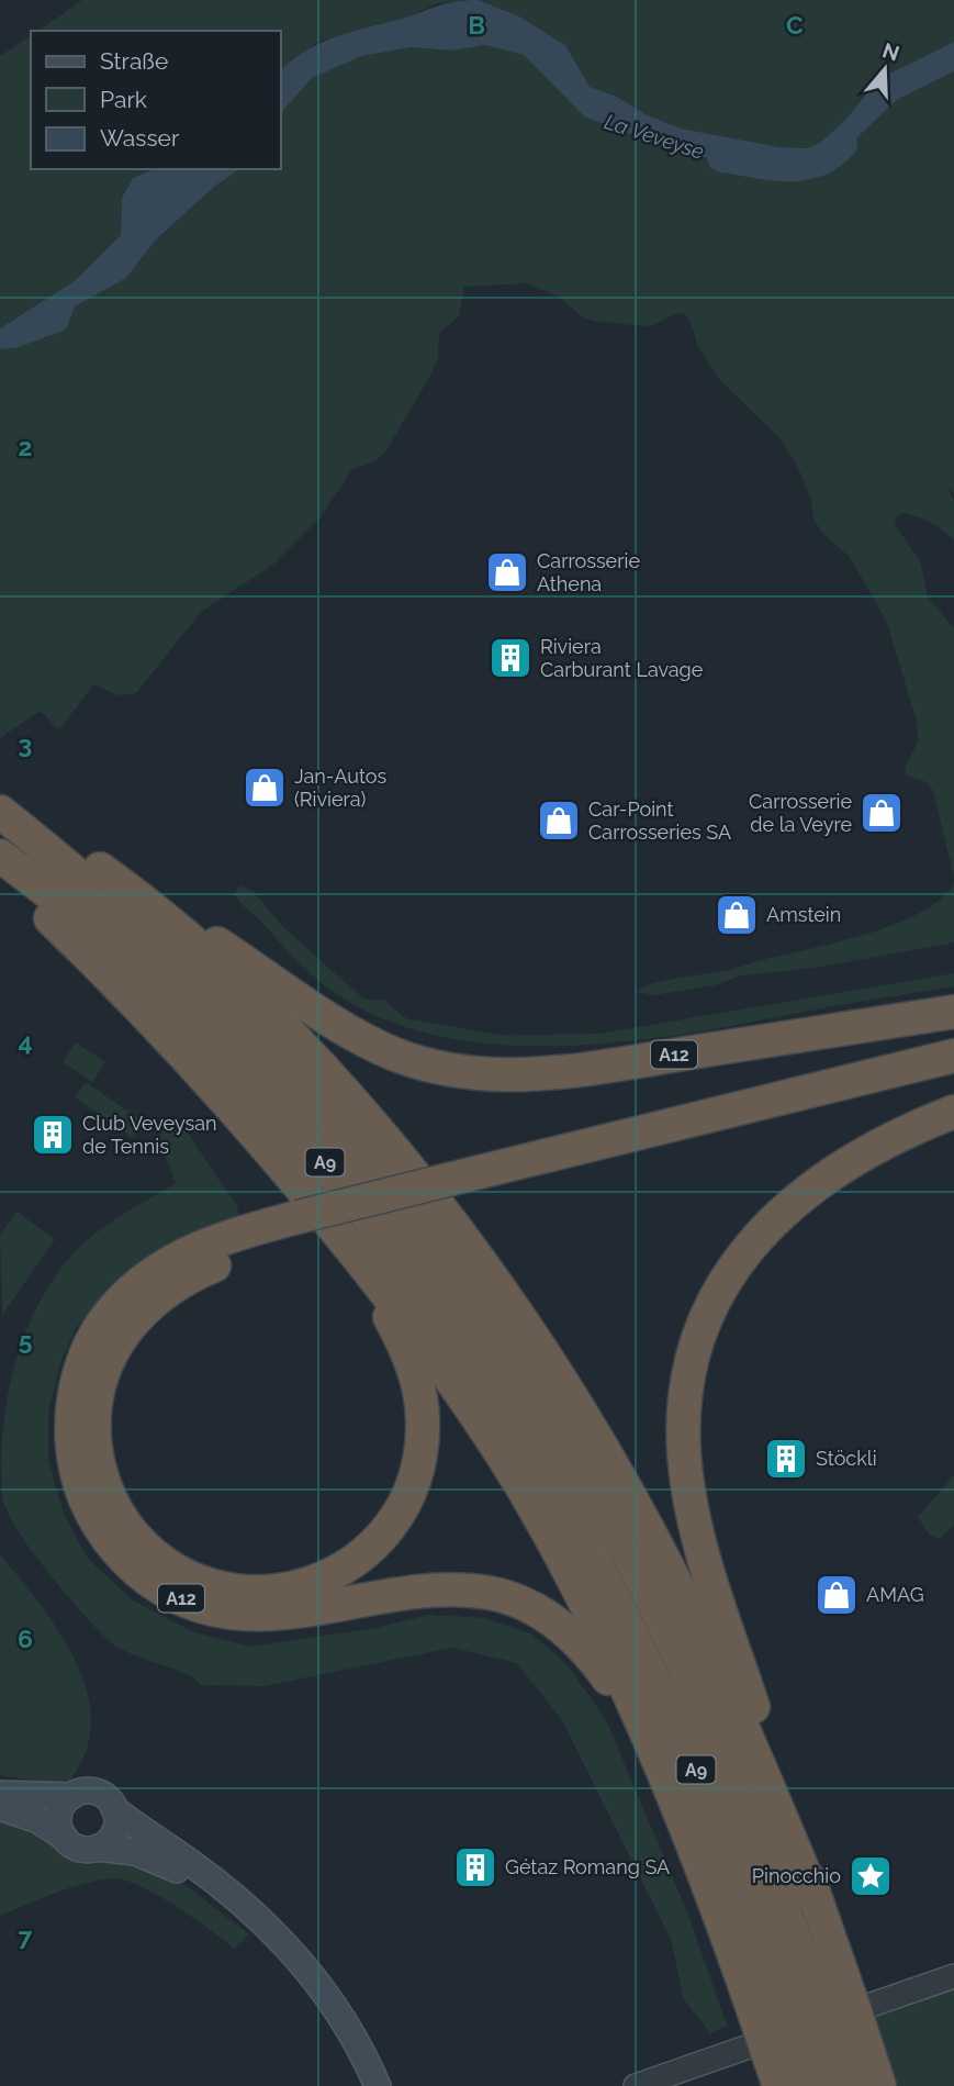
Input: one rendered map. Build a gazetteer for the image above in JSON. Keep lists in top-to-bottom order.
{
  "streets": {
    "highway": ["A12", "A9"]
  },
  "water": ["La Veveyse"],
  "places": {
    "shop": [
      "Carrosserie Athena",
      "Jan-Autos (Riviera)",
      "Carrosserie de la Veyre",
      "Car-Point Carrosseries SA",
      "Amstein",
      "AMAG"
    ],
    "building": [
      "Riviera Carburant Lavage",
      "Club Veveysan de Tennis",
      "Stöckli",
      "Gétaz Romang SA"
    ],
    "place": ["Pinocchio"]
  },
  "legend": ["Straße", "Park", "Wasser"],
  "north": "top",
  "grid": {
    "columns": ["B", "C"],
    "rows": [
      "2",
      "3",
      "4",
      "5",
      "6",
      "7"
    ]
  }
}
